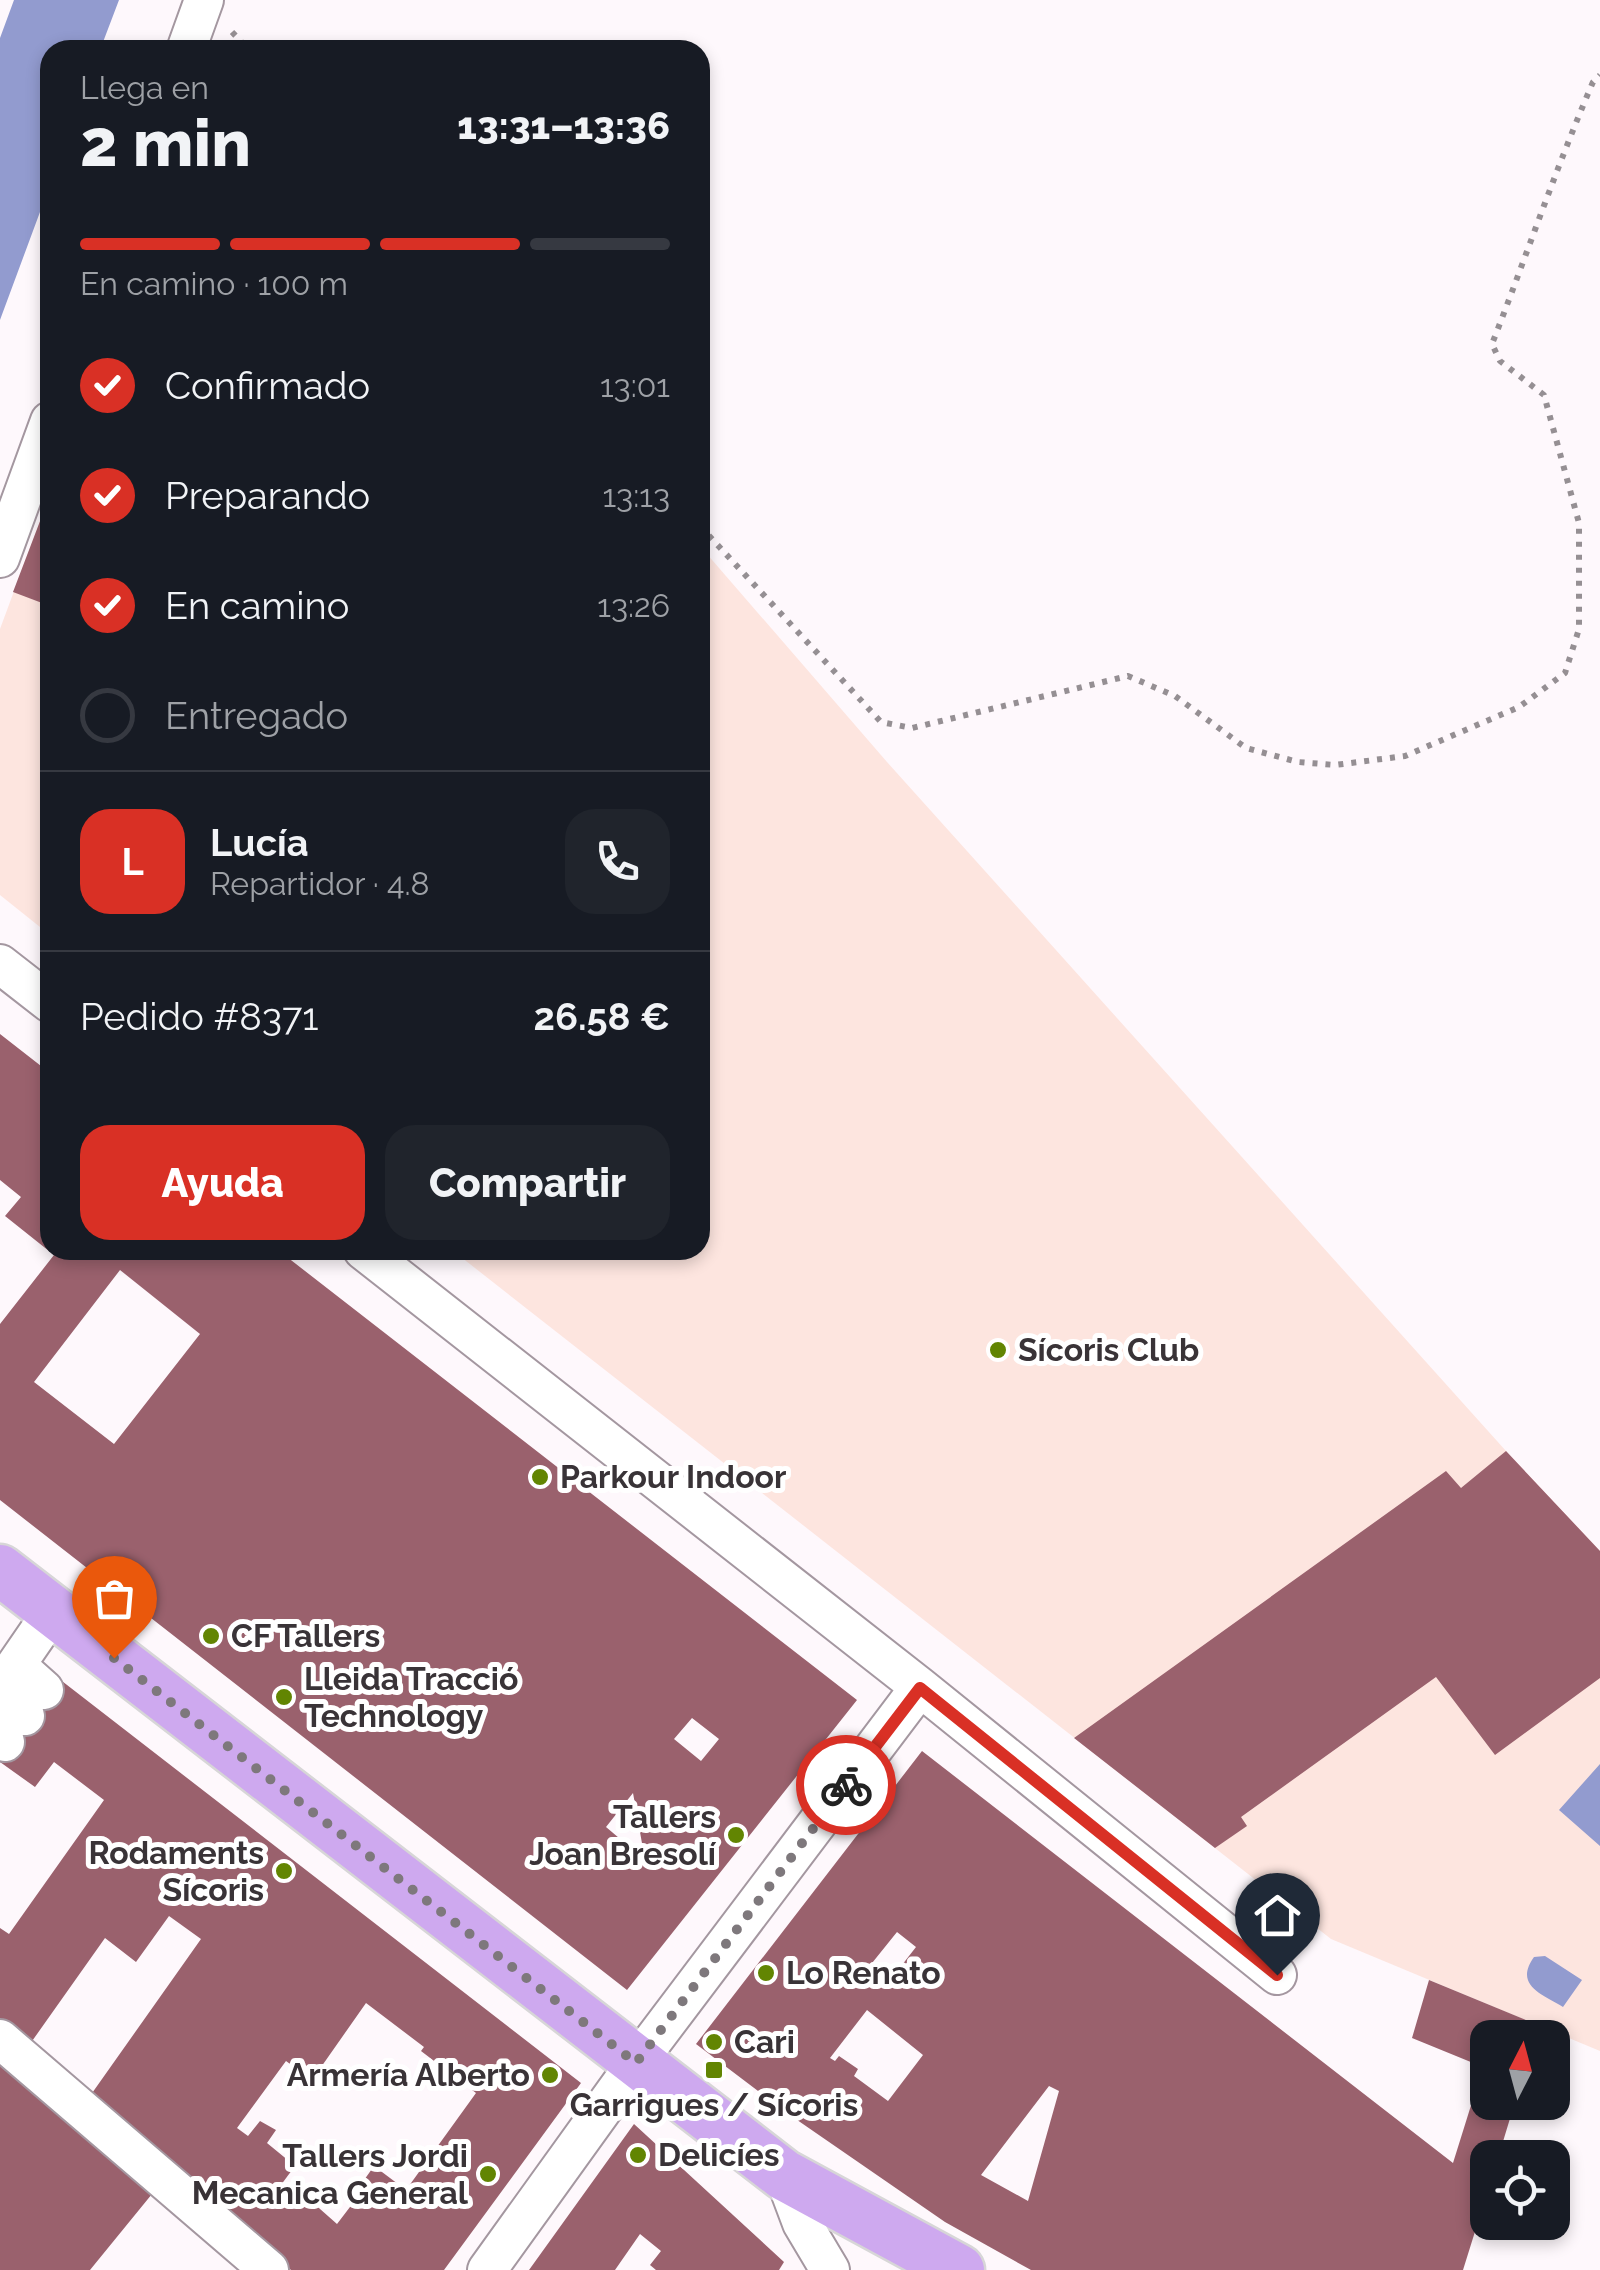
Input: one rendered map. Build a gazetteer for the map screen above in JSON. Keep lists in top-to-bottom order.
{
  "places": {
    "other": [
      "Sícoris Club",
      "Parkour Indoor",
      "CF Tallers",
      "Lleida Tracció Technology",
      "Tallers Joan Bresolí",
      "Rodaments Sícoris",
      "Lo Renato",
      "Cari",
      "Armería Alberto",
      "Delicíes",
      "Tallers Jordi Mecanica General"
    ],
    "transit": ["Garrigues / Sícoris"]
  },
  "north": "top",
  "page": {
    "heading": ["2 min", "Llega en", "13:31–13:36"],
    "panel": [
      "Lucía",
      "Repartidor · 4.8",
      "Pedido #8371",
      "26.58 €"
    ],
    "bar": "En camino · 100 m",
    "list": [
      ["Confirmado", "13:01"],
      ["Preparando", "13:13"],
      ["En camino", "13:26"],
      "Entregado"
    ],
    "round": "L",
    "buttons": ["Ayuda", "Compartir"]
  }
}
